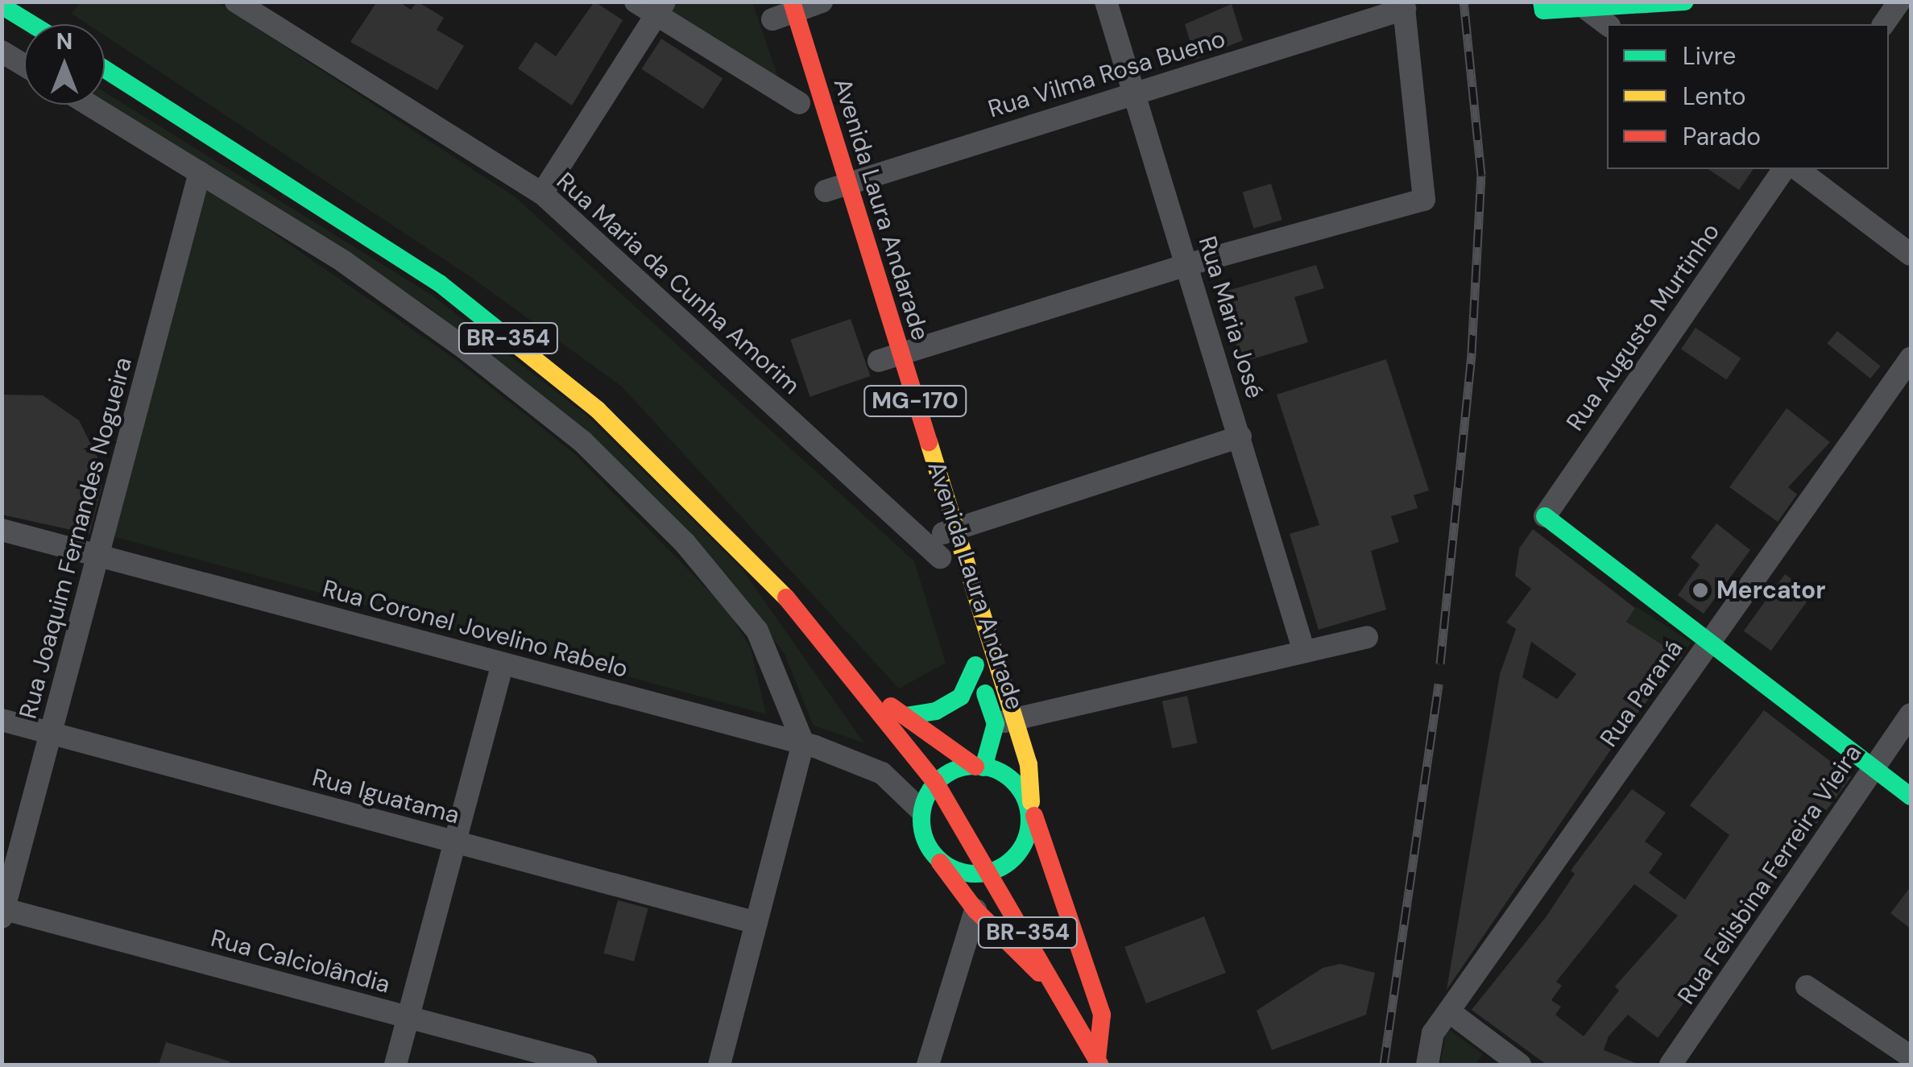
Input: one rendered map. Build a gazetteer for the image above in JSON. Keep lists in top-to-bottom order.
{
  "streets": {
    "main road": [
      "Avenida Laura Andarade",
      "BR-354",
      "MG-170",
      "Avenida Laura Andrade"
    ],
    "street": [
      "Rua Vilma Rosa Bueno",
      "Rua Maria da Cunha Amorim",
      "Rua Maria José",
      "Rua Augusto Murtinho",
      "Rua Joaquim Fernandes Nogueira",
      "Rua Coronel Jovelino Rabelo",
      "Rua Paraná",
      "Rua Iguatama",
      "Rua Felisbina Ferreira Vieira",
      "Rua Calciolândia"
    ]
  },
  "crossings": [
    ["Rua Vilma Rosa Bueno", "Avenida Laura Andarade"],
    ["Rua Vilma Rosa Bueno", "Rua Maria José"],
    ["Avenida Laura Andarade", "Rua Maria da Cunha Amorim"],
    ["Avenida Laura Andarade", "BR-354"],
    ["Avenida Laura Andarade", "Avenida Laura Andrade"],
    ["Rua Joaquim Fernandes Nogueira", "Rua Coronel Jovelino Rabelo"],
    ["Rua Joaquim Fernandes Nogueira", "Rua Iguatama"],
    ["Rua Joaquim Fernandes Nogueira", "Rua Calciolândia"]
  ],
  "places": ["Mercator"],
  "legend": ["Livre", "Lento", "Parado"],
  "north": "top"
}
